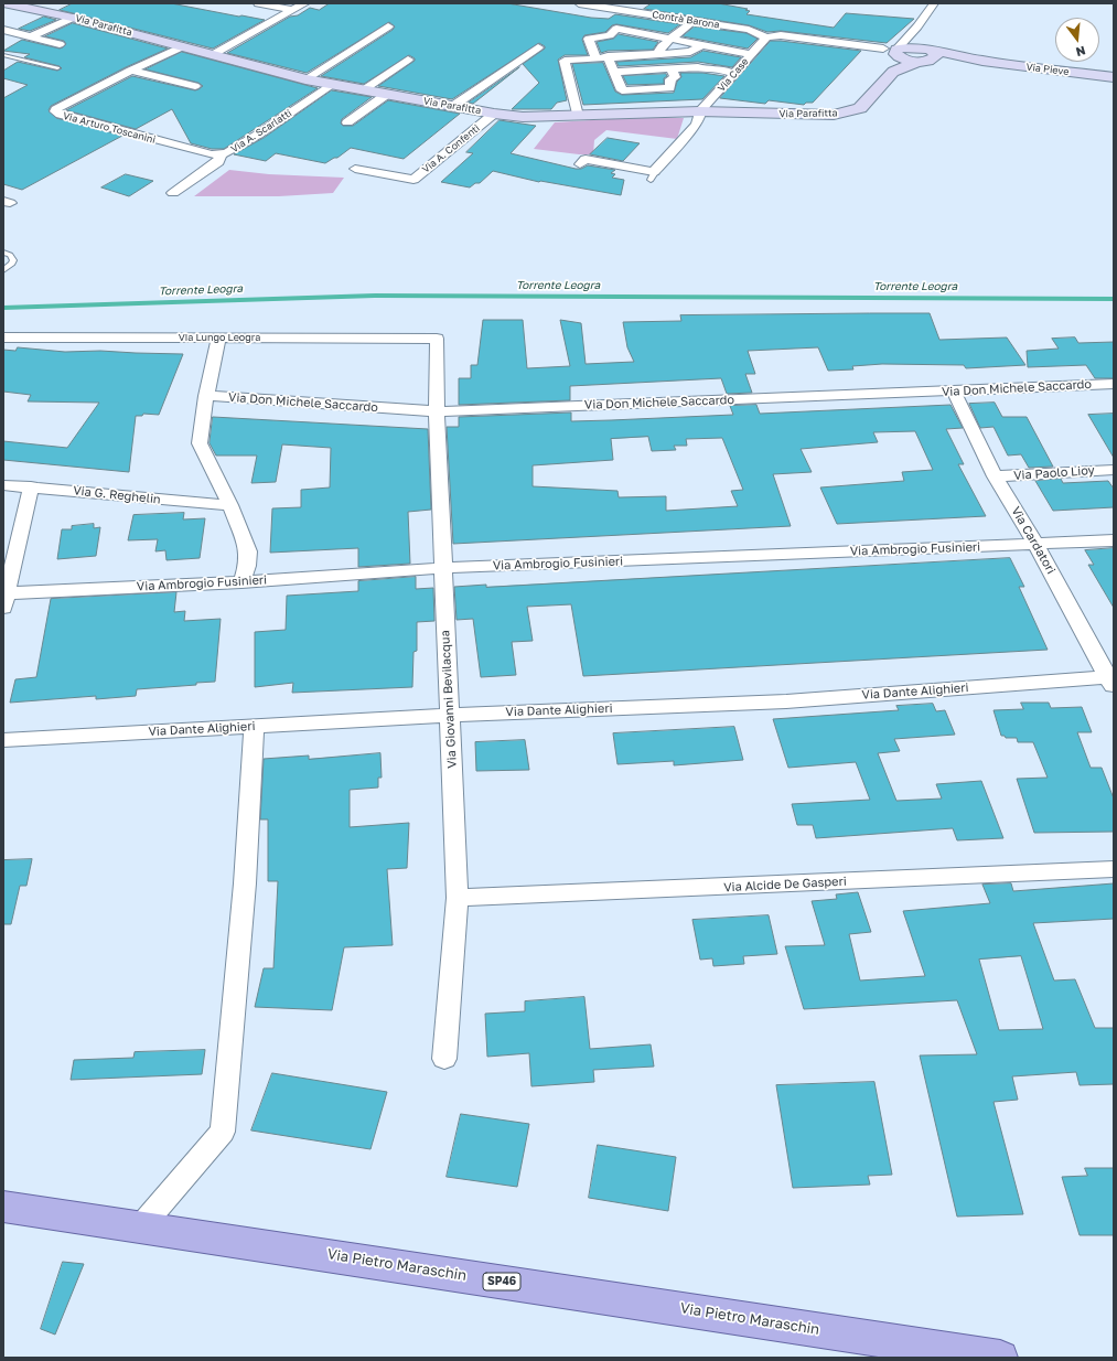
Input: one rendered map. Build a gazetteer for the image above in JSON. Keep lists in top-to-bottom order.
{
  "streets": {
    "main road": ["Via Pietro Maraschin", "SP46"],
    "street": [
      "Contrà Barona",
      "Via Parafitta",
      "Via Pieve",
      "Via Case",
      "Via Arturo Toscanini",
      "Via A. Scarlatti",
      "Via A. Confenti",
      "Via Lungo Leogra",
      "Via Don Michele Saccardo",
      "Via Paolo Lioy",
      "Via G. Reghelin",
      "Via Cardatori",
      "Via Ambrogio Fusinieri",
      "Via Dante Alighieri",
      "Via Giovanni Bevilacqua",
      "Via Alcide De Gasperi"
    ]
  },
  "crossings": [
    ["Contrà Barona", "Via Case"],
    ["Via Parafitta", "Via Case"],
    ["Via Parafitta", "Via Arturo Toscanini"],
    ["Via Parafitta", "Via A. Scarlatti"],
    ["Via Parafitta", "Via A. Confenti"],
    ["Via Arturo Toscanini", "Via A. Scarlatti"],
    ["Via Lungo Leogra", "Via Giovanni Bevilacqua"],
    ["Via Don Michele Saccardo", "Via Cardatori"],
    ["Via Don Michele Saccardo", "Via Giovanni Bevilacqua"],
    ["Via Paolo Lioy", "Via Cardatori"],
    ["Via Cardatori", "Via Ambrogio Fusinieri"],
    ["Via Cardatori", "Via Dante Alighieri"],
    ["Via Ambrogio Fusinieri", "Via Giovanni Bevilacqua"],
    ["Via Dante Alighieri", "Via Giovanni Bevilacqua"],
    ["Via Giovanni Bevilacqua", "Via Alcide De Gasperi"]
  ],
  "water": ["Torrente Leogra"],
  "north": "bottom"
}
